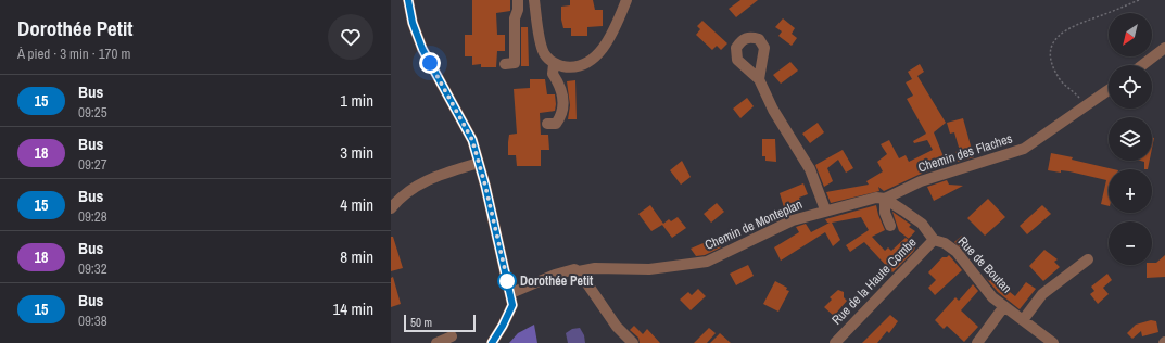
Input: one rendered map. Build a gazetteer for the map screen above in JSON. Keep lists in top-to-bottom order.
{
  "streets": {
    "street": [
      "Chemin des Flaches",
      "Chemin de Monteplan",
      "Rue de Boutan",
      "Rue de la Haute Combe"
    ]
  },
  "crossings": [
    ["Chemin des Flaches", "Chemin de Monteplan"],
    ["Chemin des Flaches", "Rue de Boutan"],
    ["Chemin de Monteplan", "Rue de Boutan"],
    ["Rue de Boutan", "Rue de la Haute Combe"]
  ],
  "places": ["Dorothée Petit"],
  "lines": ["bus line 15"],
  "scale_bar": "50 m",
  "north": "bottom left",
  "page": {
    "heading": ["Dorothée Petit", "À pied · 3 min · 170 m"],
    "map_buttons": ["+", "−"],
    "list": [
      {
        "mark": "15",
        "name": "Bus",
        "note": "09:25",
        "value": "1 min"
      },
      {
        "mark": "18",
        "name": "Bus",
        "note": "09:27",
        "value": "3 min"
      },
      {
        "mark": "15",
        "name": "Bus",
        "note": "09:28",
        "value": "4 min"
      },
      {
        "mark": "18",
        "name": "Bus",
        "note": "09:32",
        "value": "8 min"
      },
      {
        "mark": "15",
        "name": "Bus",
        "note": "09:38",
        "value": "14 min"
      }
    ],
    "scale": "50 m"
  }
}
